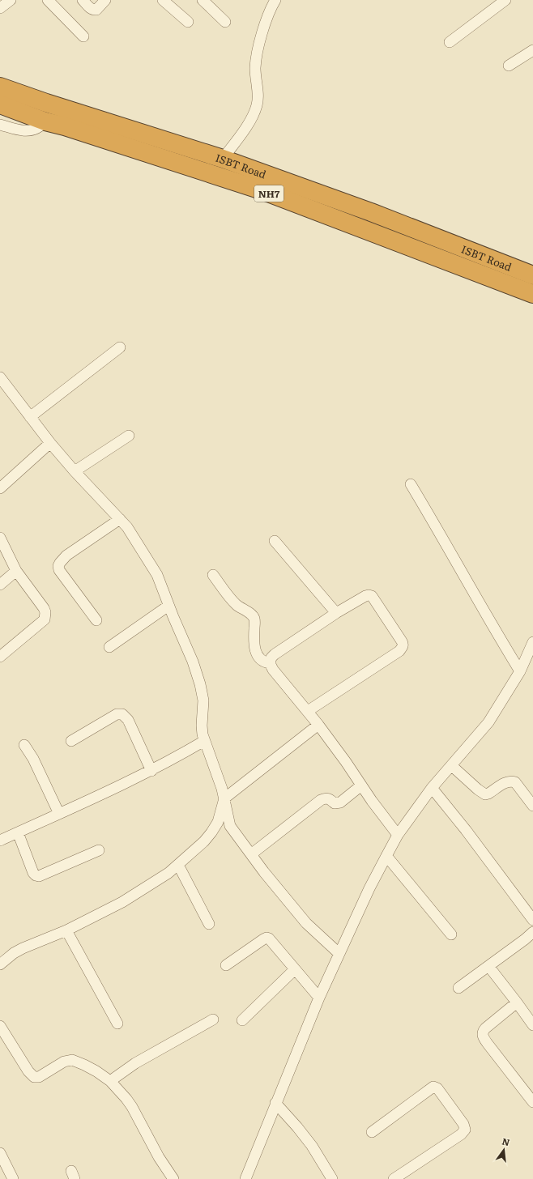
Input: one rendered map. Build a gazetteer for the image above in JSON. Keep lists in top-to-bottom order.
{
  "streets": {
    "highway": ["ISBT Road", "NH7"]
  },
  "north": "top"
}
